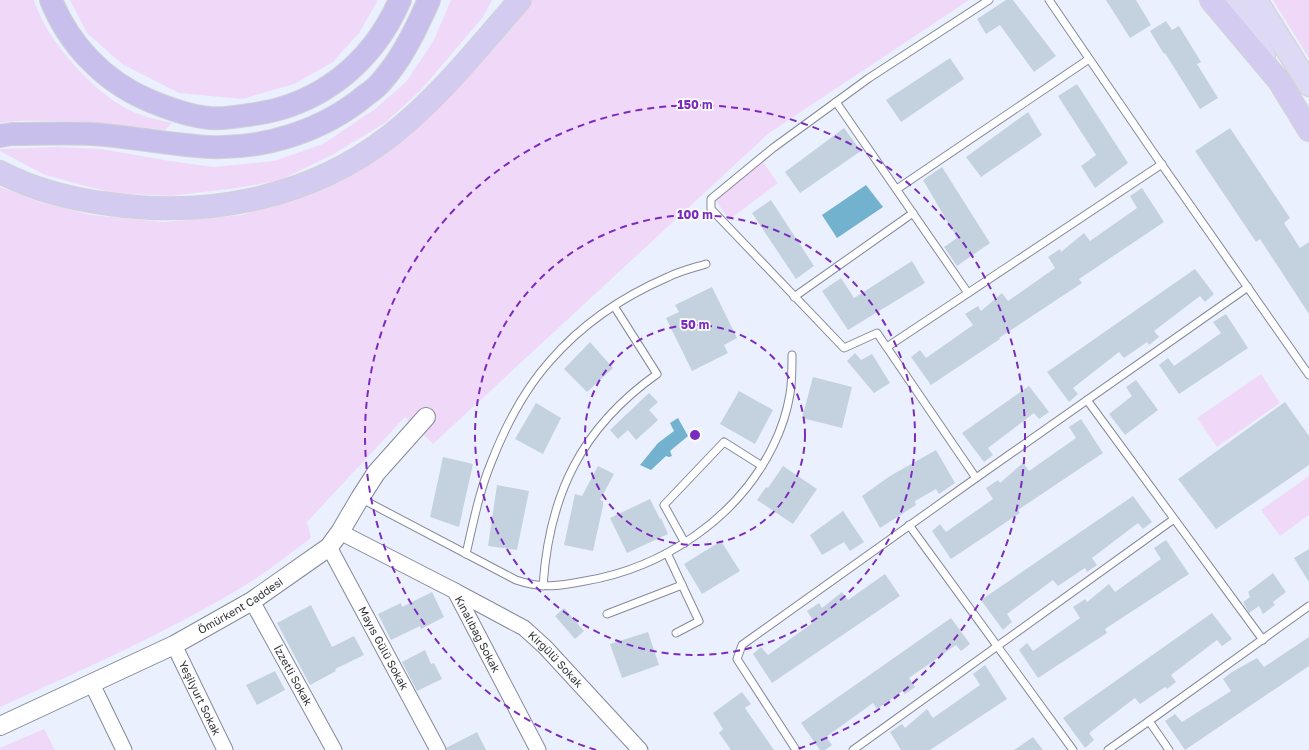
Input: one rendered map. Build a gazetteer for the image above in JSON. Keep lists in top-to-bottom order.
{
  "streets": {
    "street": [
      "Ömürkent Caddesi",
      "Kınalıbağ Sokak",
      "Mayıs Gülü Sokak",
      "Kirgülü Sokak",
      "İzzetli Sokak",
      "Yeşilyurt Sokak"
    ]
  },
  "crossings": [
    ["Ömürkent Caddesi", "Kınalıbağ Sokak"],
    ["Ömürkent Caddesi", "Mayıs Gülü Sokak"],
    ["Ömürkent Caddesi", "İzzetli Sokak"],
    ["Ömürkent Caddesi", "Yeşilyurt Sokak"],
    ["Kınalıbağ Sokak", "Kirgülü Sokak"]
  ],
  "rings": ["150 m", "100 m", "50 m"]
}
